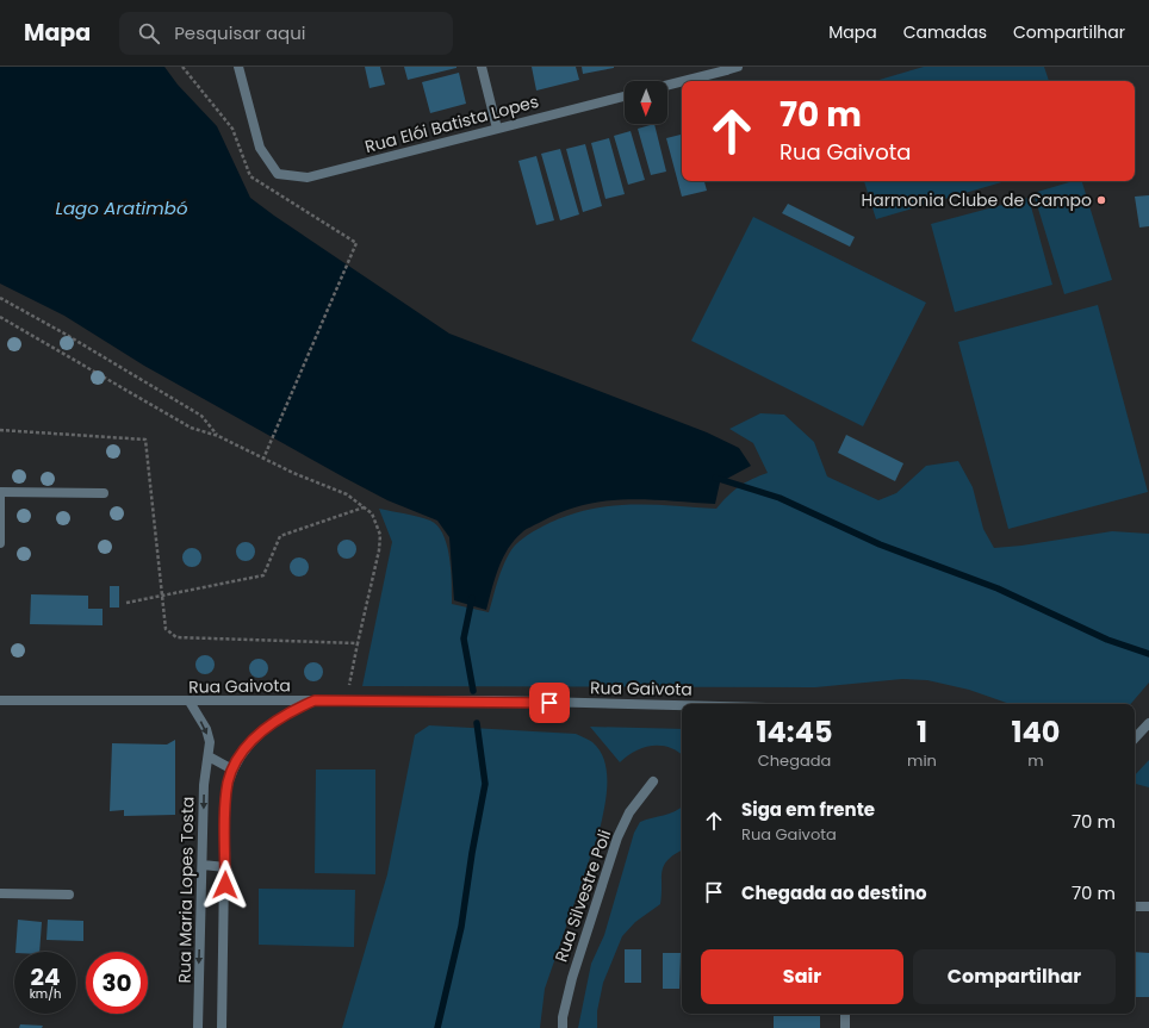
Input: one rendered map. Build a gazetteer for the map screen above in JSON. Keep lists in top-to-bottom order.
{
  "streets": {
    "street": [
      "Rua Elói Batista Lopes",
      "Rua Gaivota",
      "Rua Maria Lopes Tosta",
      "Rua Silvestre Poli"
    ]
  },
  "crossings": [
    ["Rua Gaivota", "Rua Maria Lopes Tosta"]
  ],
  "water": ["Lago Aratimbó"],
  "places": ["Harmonia Clube de Campo"],
  "north": "bottom",
  "page": {
    "header": "Mapa",
    "search": "Pesquisar aqui",
    "nav": ["Mapa", "Camadas", "Compartilhar"],
    "turn": ["70 m", "Rua Gaivota"],
    "eta": [
      "14:45",
      "Chegada",
      "1",
      "min",
      "140",
      "m"
    ],
    "list": [
      {
        "name": "Siga em frente",
        "note": "Rua Gaivota",
        "value": "70 m"
      },
      {
        "name": "Chegada ao destino",
        "value": "70 m"
      }
    ],
    "buttons": ["Sair", "Compartilhar"],
    "speed": "24 km/h",
    "limit": "30"
  }
}
